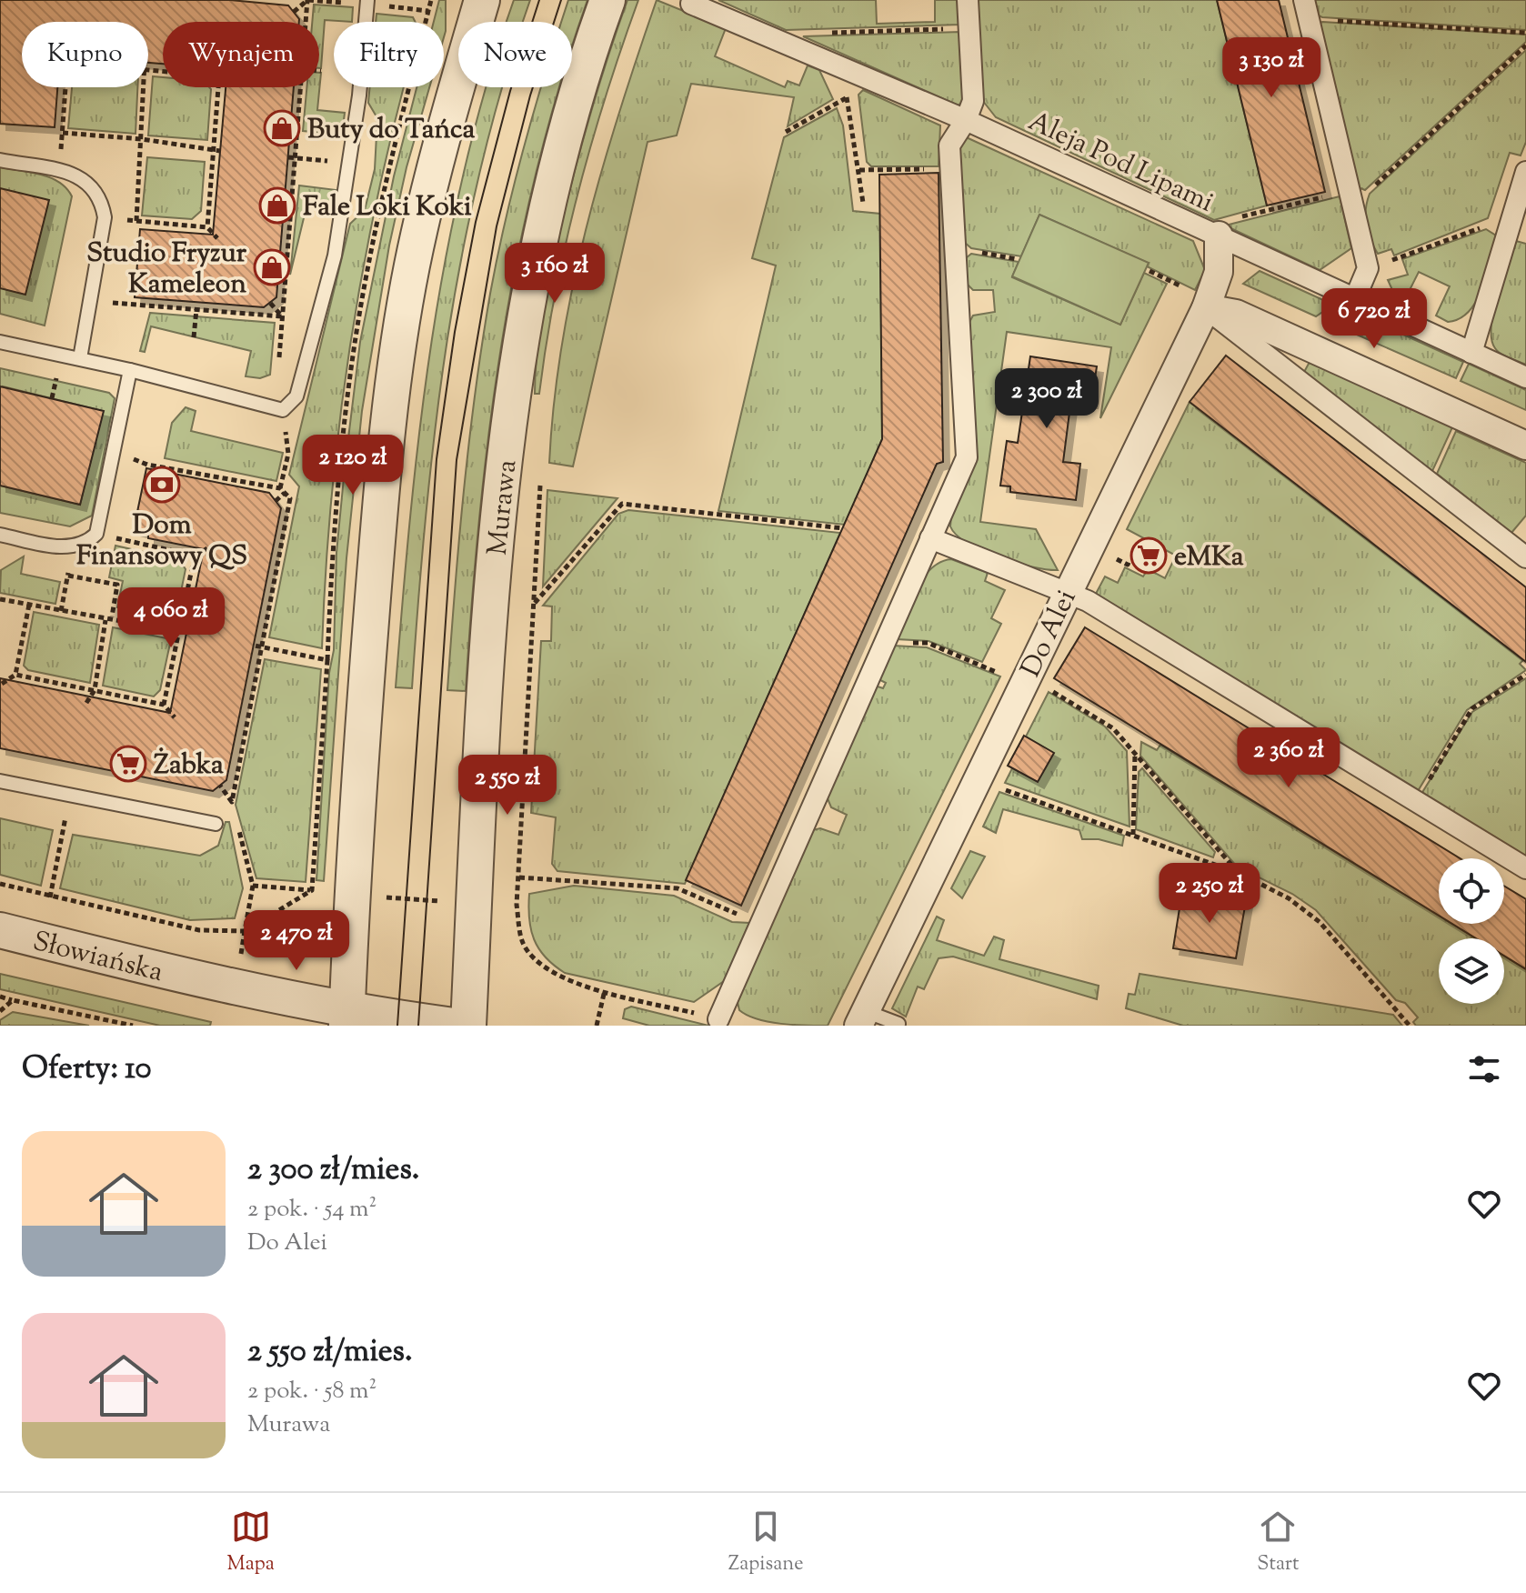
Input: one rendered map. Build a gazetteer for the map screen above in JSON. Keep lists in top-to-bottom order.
{
  "streets": {
    "street": [
      "Aleja Pod Lipami",
      "Murawa",
      "Do Alei",
      "Słowiańska"
    ]
  },
  "crossings": [
    ["Aleja Pod Lipami", "Do Alei"]
  ],
  "places": {
    "shop": ["Buty do Tańca", "Fale Loki Koki", "Studio Fryzur Kameleon"],
    "bank": ["Dom Finansowy QS"],
    "supermarket": ["eMKa", "Żabka"]
  },
  "page": {
    "chip": [
      "Kupno",
      "Wynajem",
      "Filtry",
      "Nowe"
    ],
    "price": [
      "3 130 zł",
      "3 160 zł",
      "6 720 zł",
      "2 300 zł",
      "2 120 zł",
      "4 060 zł",
      "2 360 zł",
      "2 550 zł",
      "2 250 zł",
      "2 470 zł"
    ],
    "heading": "Oferty: 10",
    "list": [
      {
        "name": "2 300 zł/mies.",
        "note": "2 pok. · 54 m² · Do Alei"
      },
      {
        "name": "2 550 zł/mies.",
        "note": "2 pok. · 58 m² · Murawa"
      }
    ],
    "tabs": ["Mapa", "Zapisane", "Start"]
  }
}
